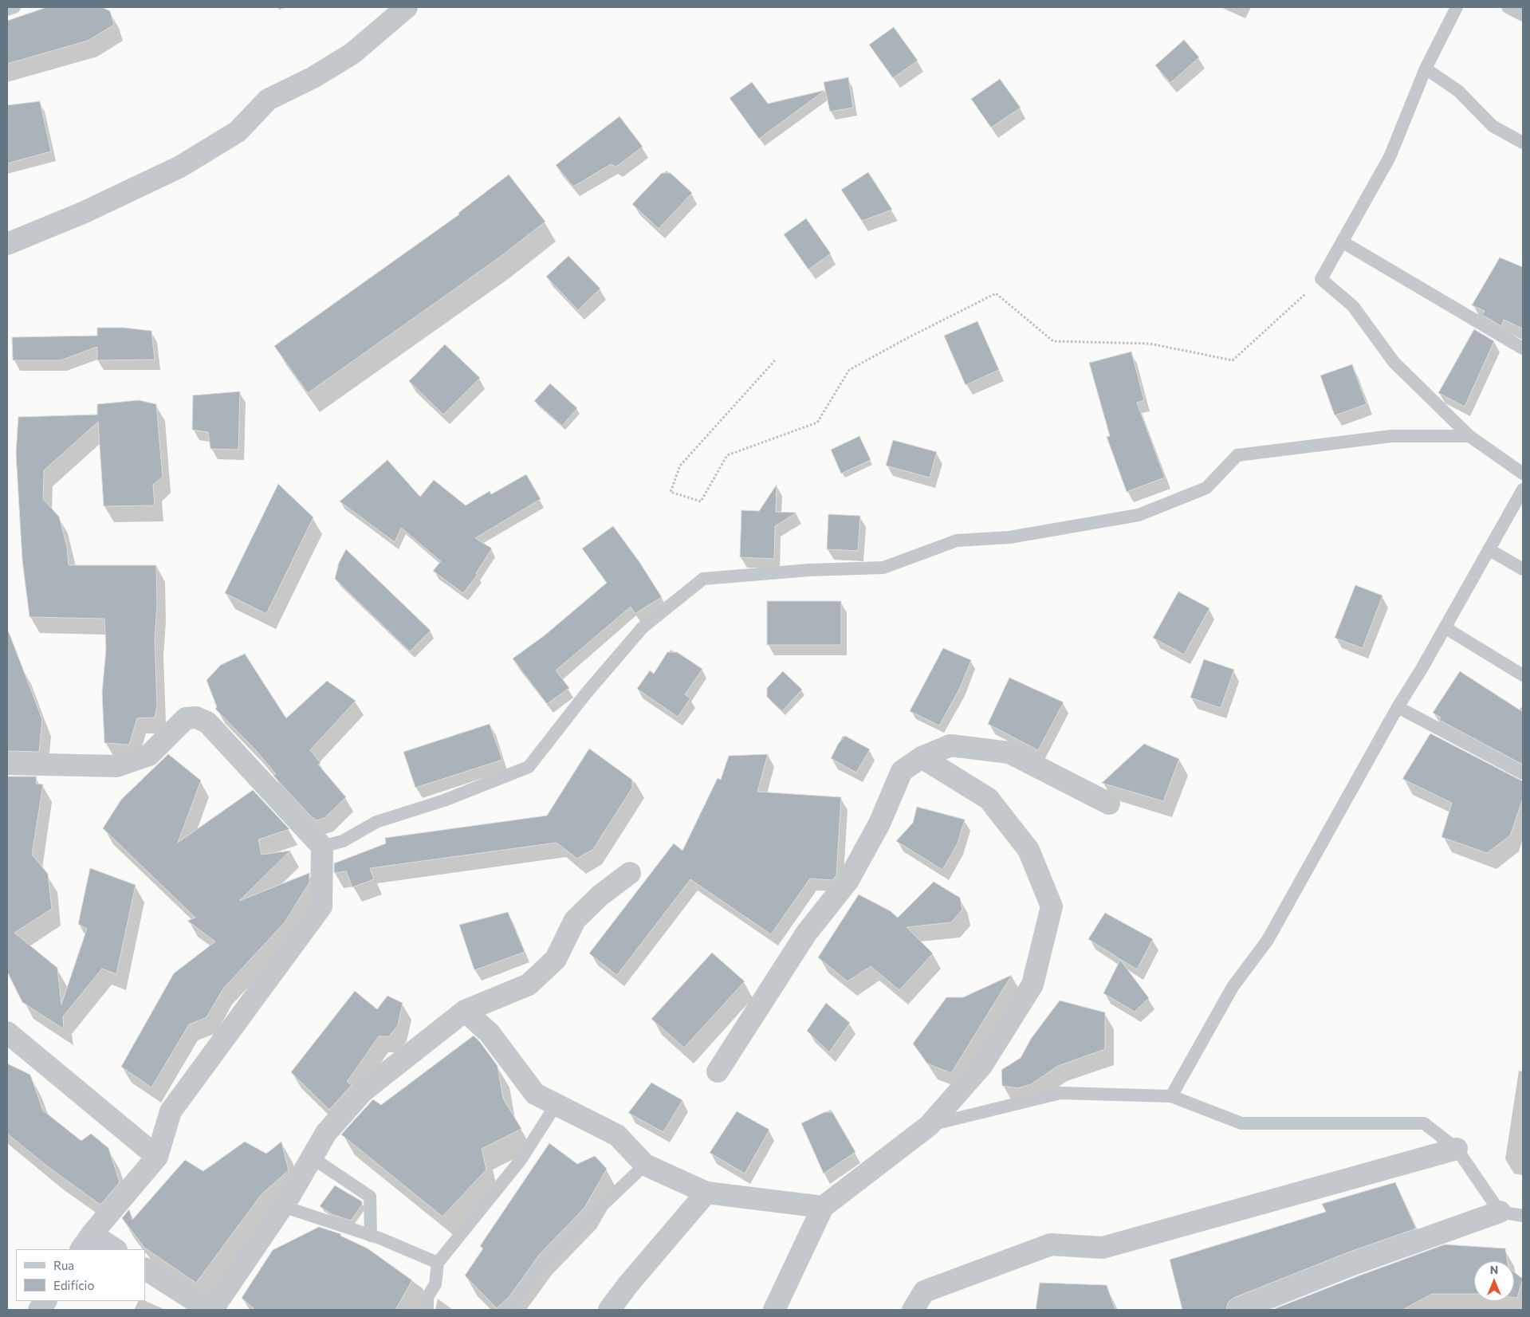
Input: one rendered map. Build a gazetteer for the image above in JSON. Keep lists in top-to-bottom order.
{
  "legend": ["Rua", "Edifício"],
  "north": "top"
}
